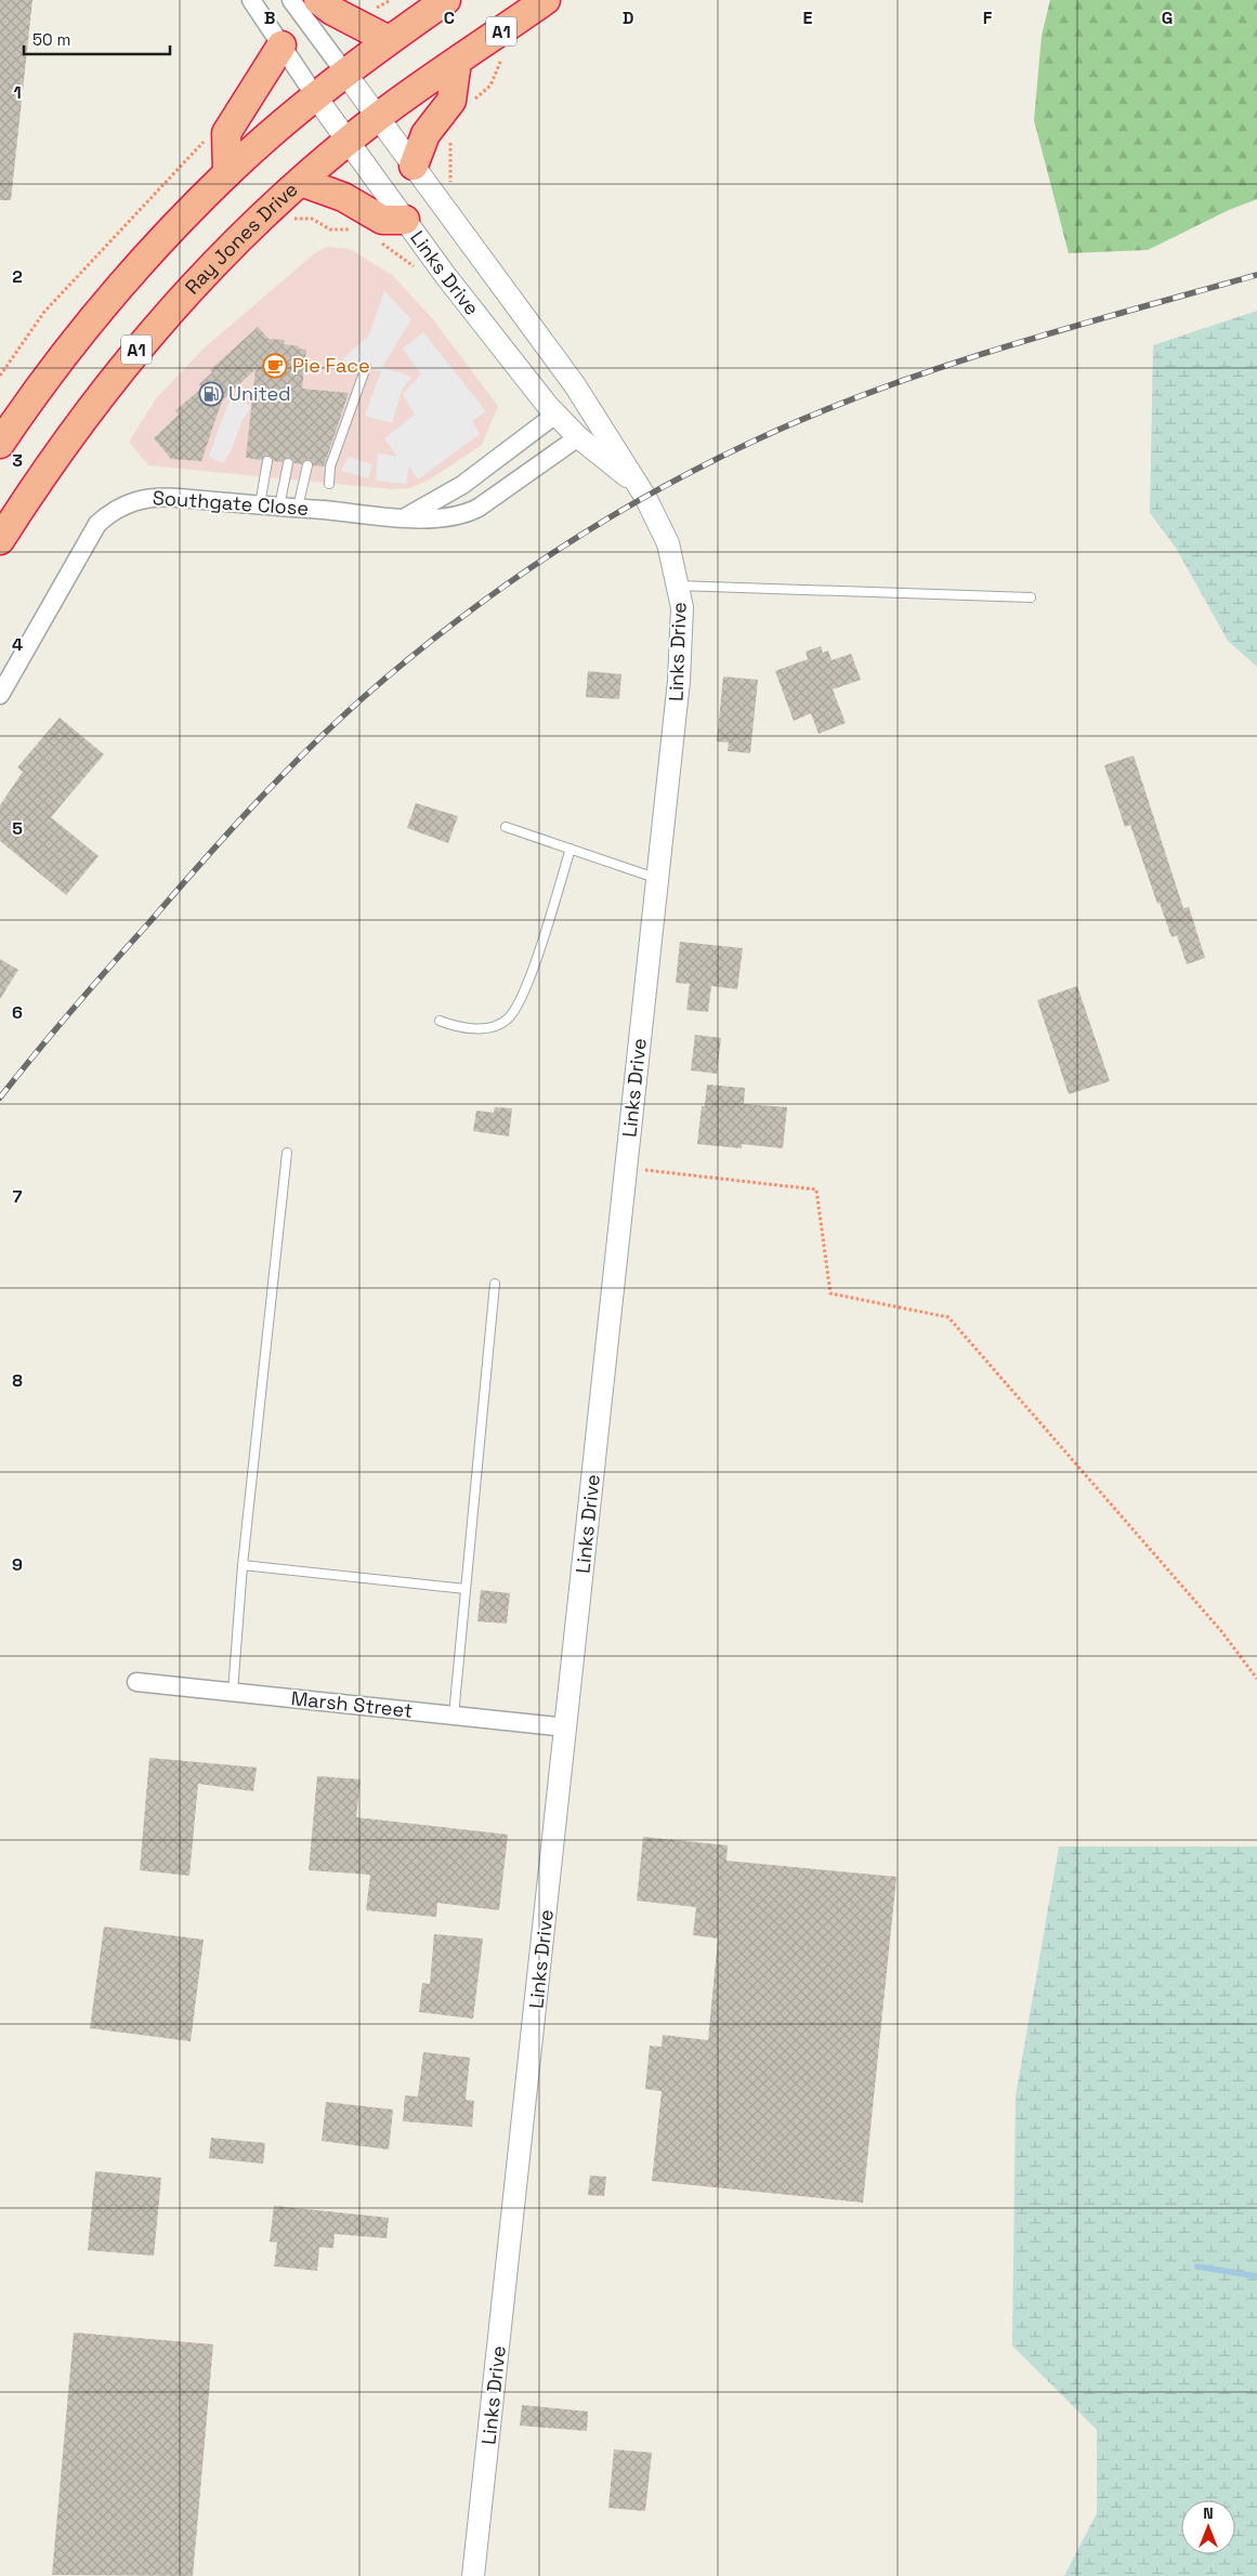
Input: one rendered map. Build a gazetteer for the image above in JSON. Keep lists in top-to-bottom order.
{
  "streets": {
    "highway": ["A1", "Ray Jones Drive"],
    "street": ["Links Drive", "Southgate Close", "Marsh Street"]
  },
  "crossings": [
    ["Ray Jones Drive", "Links Drive"],
    ["Links Drive", "Southgate Close"],
    ["Links Drive", "Marsh Street"]
  ],
  "places": {
    "cafe": ["Pie Face"],
    "fuel station": ["United"]
  },
  "scale_bar": "50 m",
  "north": "top",
  "grid": {
    "columns": [
      "B",
      "C",
      "D",
      "E",
      "F",
      "G"
    ],
    "rows": [
      "1",
      "2",
      "3",
      "4",
      "5",
      "6",
      "7",
      "8",
      "9"
    ]
  }
}
